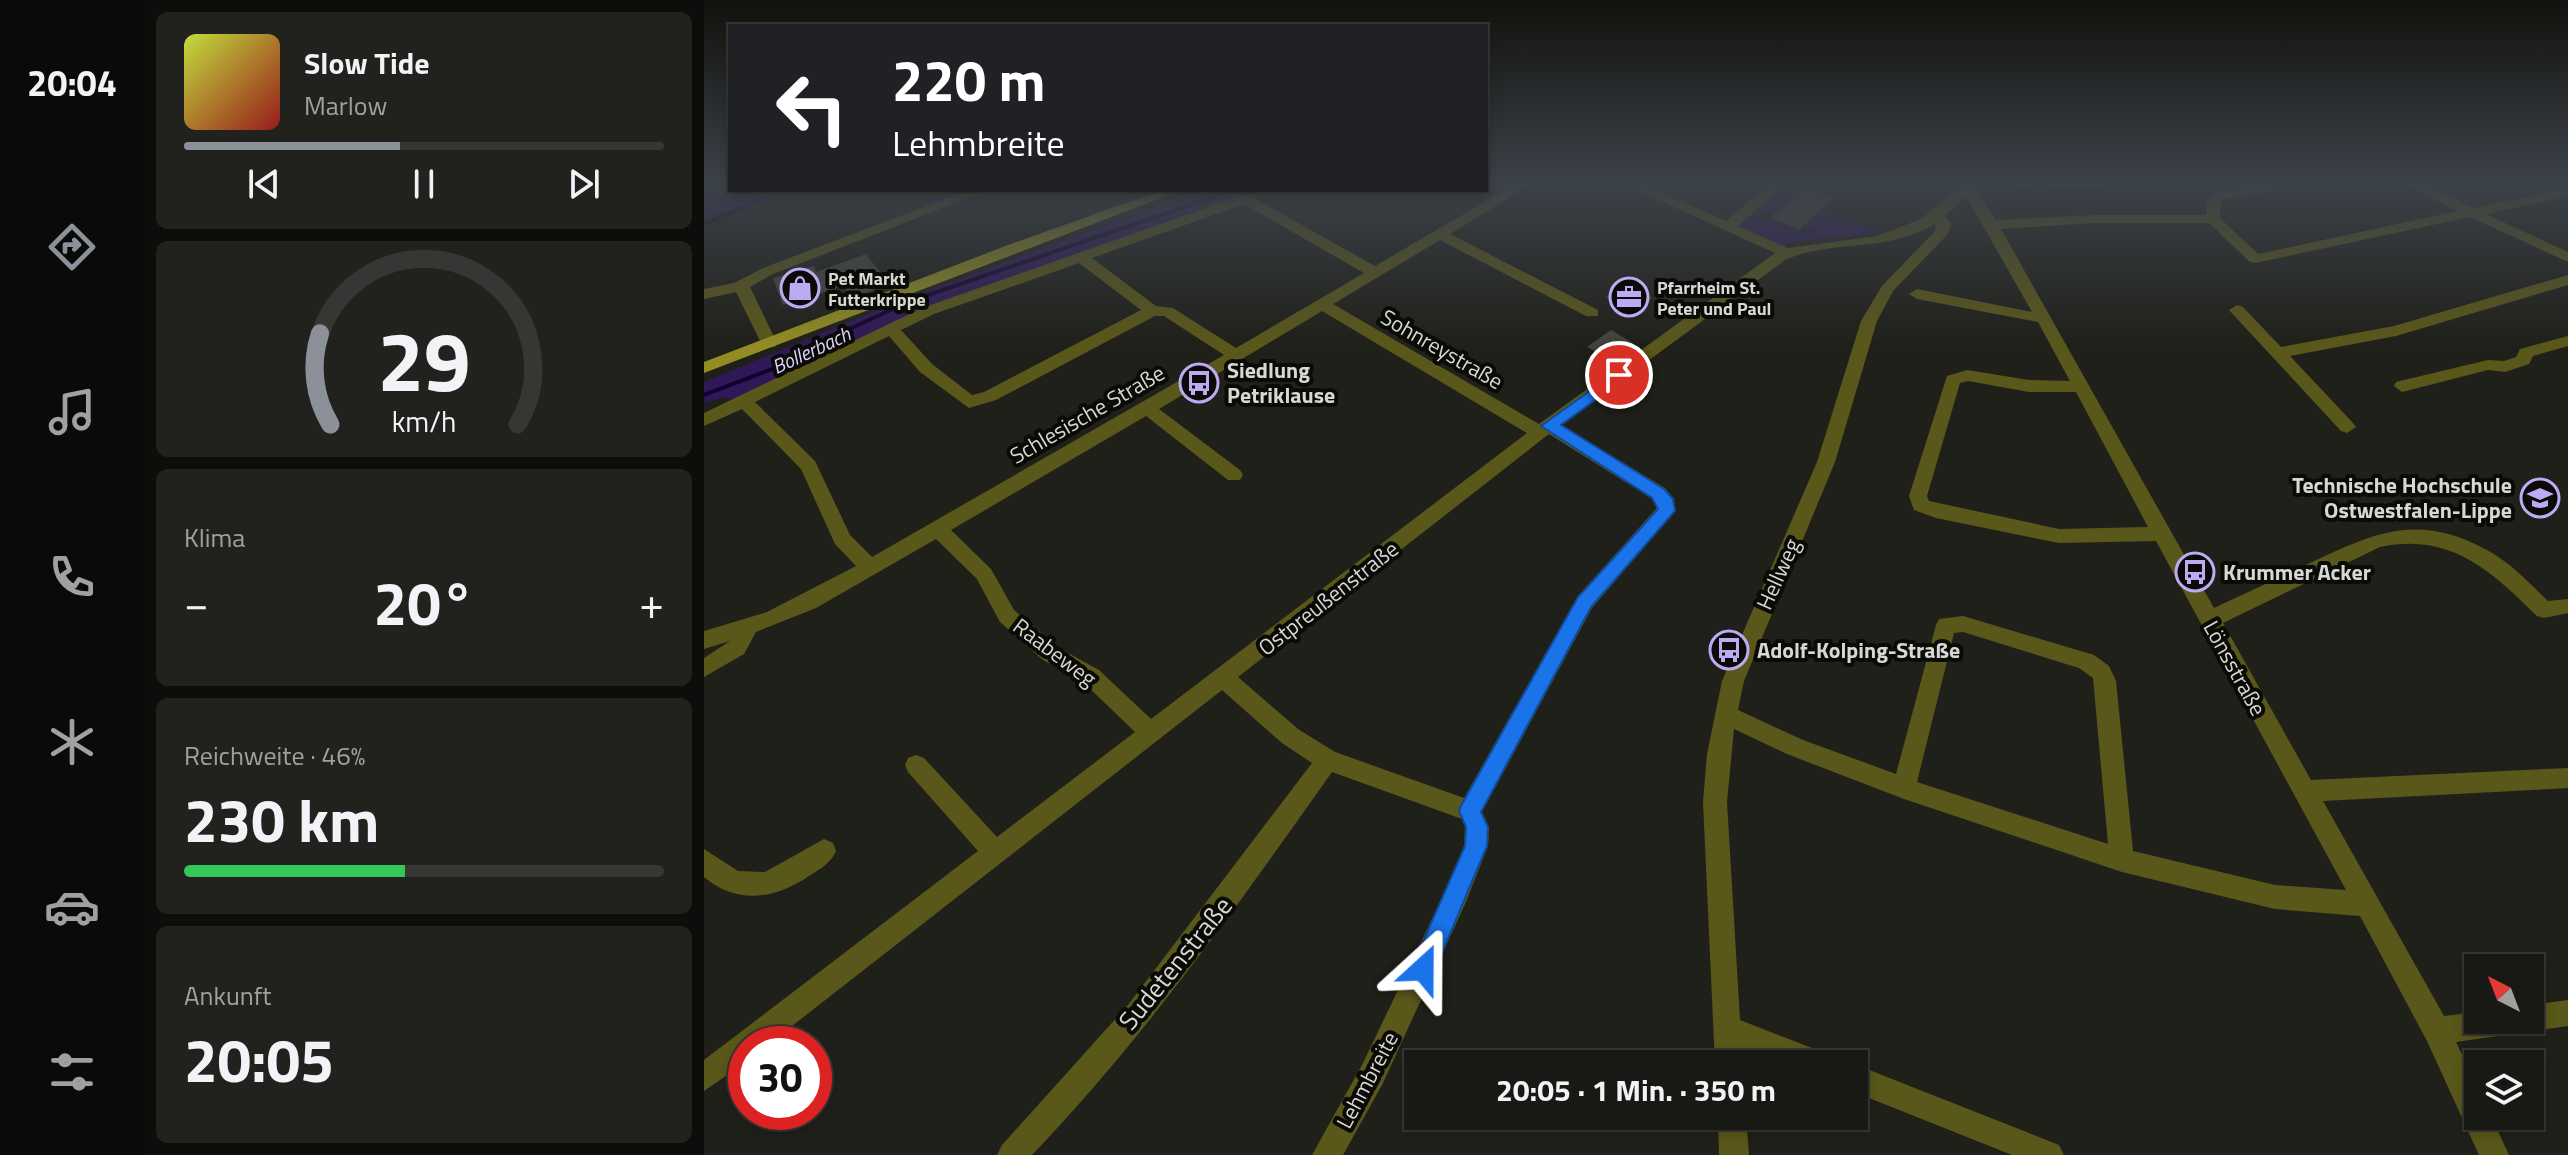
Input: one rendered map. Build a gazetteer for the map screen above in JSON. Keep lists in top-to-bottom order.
{
  "streets": {
    "street": [
      "Sohnreystraße",
      "Schlesische Straße",
      "Hellweg",
      "Ostpreußenstraße",
      "Raabeweg",
      "Lönsstraße",
      "Sudetenstraße",
      "Lehmbreite"
    ]
  },
  "crossings": [
    ["Sohnreystraße", "Schlesische Straße"],
    ["Sohnreystraße", "Ostpreußenstraße"],
    ["Schlesische Straße", "Raabeweg"],
    ["Ostpreußenstraße", "Raabeweg"]
  ],
  "water": ["Bollerbach"],
  "places": {
    "shop": ["Pet Markt Futterkrippe"],
    "office": ["Pfarrheim St. Peter und Paul"],
    "bus stop": ["Siedlung Petriklause", "Krummer Acker", "Adolf-Kolping-Straße"],
    "school or university": ["Technische Hochschule Ostwestfalen-Lippe"]
  },
  "north": "top left",
  "page": {
    "tabs": "20:04",
    "turn": ["220 m", "Lehmbreite"],
    "song": ["Slow Tide", "Marlow"],
    "tile": [
      "Klima",
      ["Reichweite · 46%", "230 km"],
      ["Ankunft", "20:05"]
    ],
    "heat": ["−", "20°", "+"],
    "limit": "30",
    "trip": "20:05 · 1 Min. · 350 m",
    "gauge": ["29", "km/h"]
  }
}
